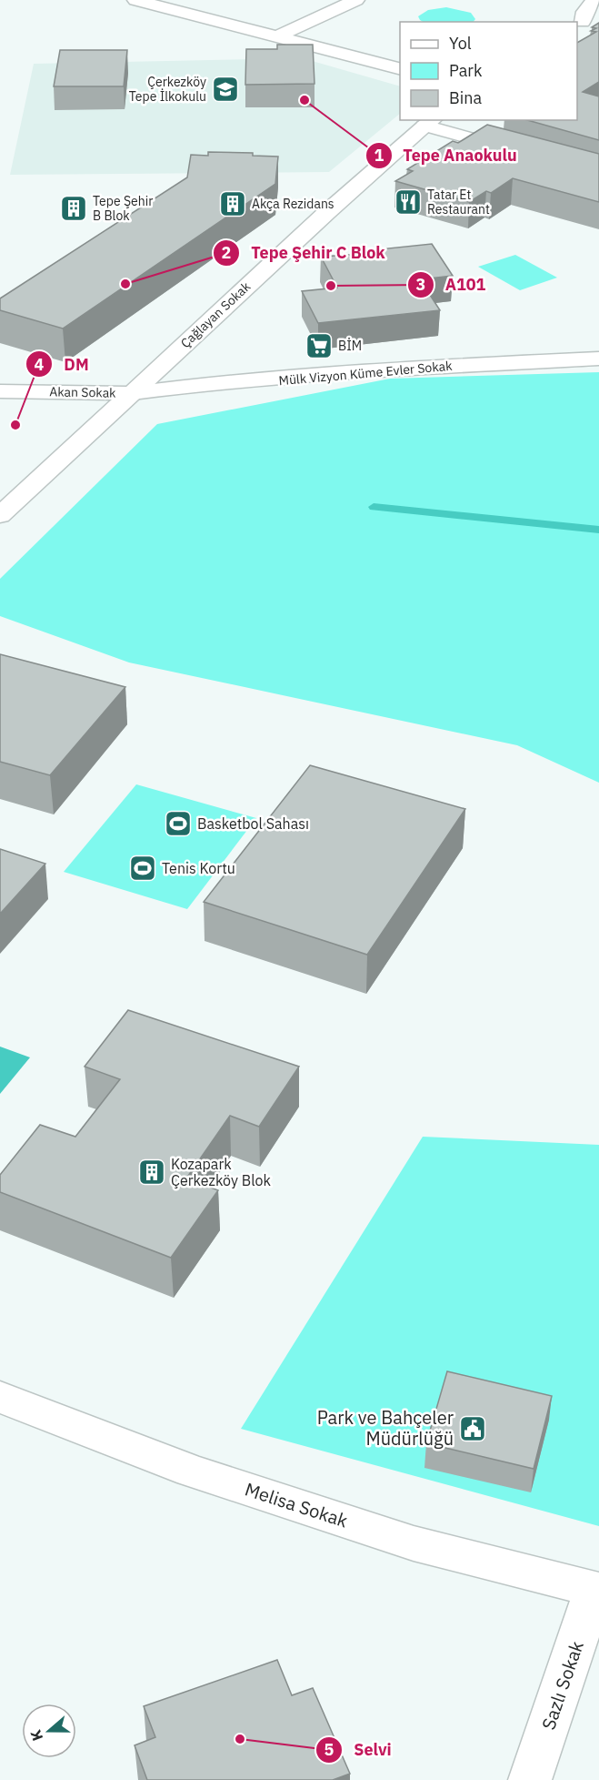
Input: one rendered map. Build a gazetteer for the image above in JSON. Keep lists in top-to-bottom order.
{
  "streets": {
    "street": [
      "Çağlayan Sokak",
      "Mülk Vizyon Küme Evler Sokak",
      "Akan Sokak",
      "Melisa Sokak",
      "Sazlı Sokak"
    ]
  },
  "crossings": [
    ["Çağlayan Sokak", "Mülk Vizyon Küme Evler Sokak"],
    ["Çağlayan Sokak", "Akan Sokak"],
    ["Mülk Vizyon Küme Evler Sokak", "Akan Sokak"],
    ["Melisa Sokak", "Sazlı Sokak"]
  ],
  "places": {
    "school or university": ["Çerkezköy Tepe İlkokulu"],
    "other": [
      "Tepe Anaokulu",
      "Tepe Şehir C Blok",
      "A101",
      "DM",
      "Selvi"
    ],
    "restaurant": ["Tatar Et Restaurant"],
    "building": ["Akça Rezidans", "Tepe Şehir B Blok", "Kozapark Çerkezköy Blok"],
    "supermarket": ["BİM"],
    "sports": ["Basketbol Sahası", "Tenis Kortu"],
    "public building": ["Park ve Bahçeler Müdürlüğü"]
  },
  "legend": ["Yol", "Park", "Bina"],
  "north": "left"
}
